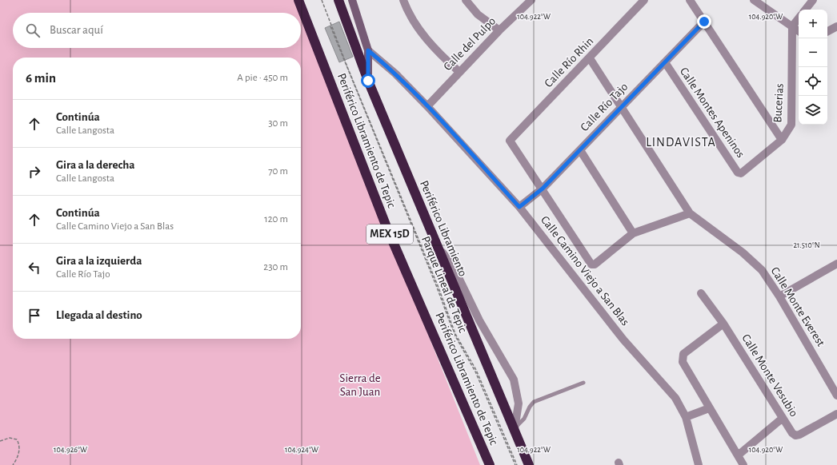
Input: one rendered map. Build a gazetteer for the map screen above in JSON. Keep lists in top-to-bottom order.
{
  "streets": {
    "highway": ["Periférico Libramiento de Tepic", "Periférico Libramiento", "MEX 15D"],
    "street": [
      "Calle del Pulpo",
      "Calle Río Rhin",
      "Bucerias",
      "Calle Río Tajo",
      "Calle Montes Apeninos",
      "Calle Camino Viejo a San Blas",
      "Calle Monte Everest",
      "Calle Monte Vesubio"
    ],
    "path": ["Parque Lineal de Tepic"]
  },
  "crossings": [
    ["Calle del Pulpo", "Calle Camino Viejo a San Blas"],
    ["Calle Río Rhin", "Calle Río Tajo"],
    ["Calle Río Rhin", "Calle Monte Everest"],
    ["Bucerias", "Calle Montes Apeninos"],
    ["Calle Río Tajo", "Calle Montes Apeninos"],
    ["Calle Río Tajo", "Calle Camino Viejo a San Blas"],
    ["Calle Río Tajo", "Calle Monte Everest"]
  ],
  "districts": ["LINDAVISTA"],
  "parks": ["Sierra de San Juan"],
  "page": {
    "map_buttons": ["+", "−"],
    "search": "Buscar aquí",
    "heading": ["6 min", "A pie · 450 m"],
    "list": [
      ["Continúa", "Calle Langosta", "30 m"],
      ["Gira a la derecha", "Calle Langosta", "70 m"],
      ["Continúa", "Calle Camino Viejo a San Blas", "120 m"],
      ["Gira a la izquierda", "Calle Río Tajo", "230 m"],
      "Llegada al destino"
    ]
  },
  "coordinates": [
    "104.922°W",
    "104.920°W",
    "21.510°N",
    "104.926°W",
    "104.924°W"
  ]
}
